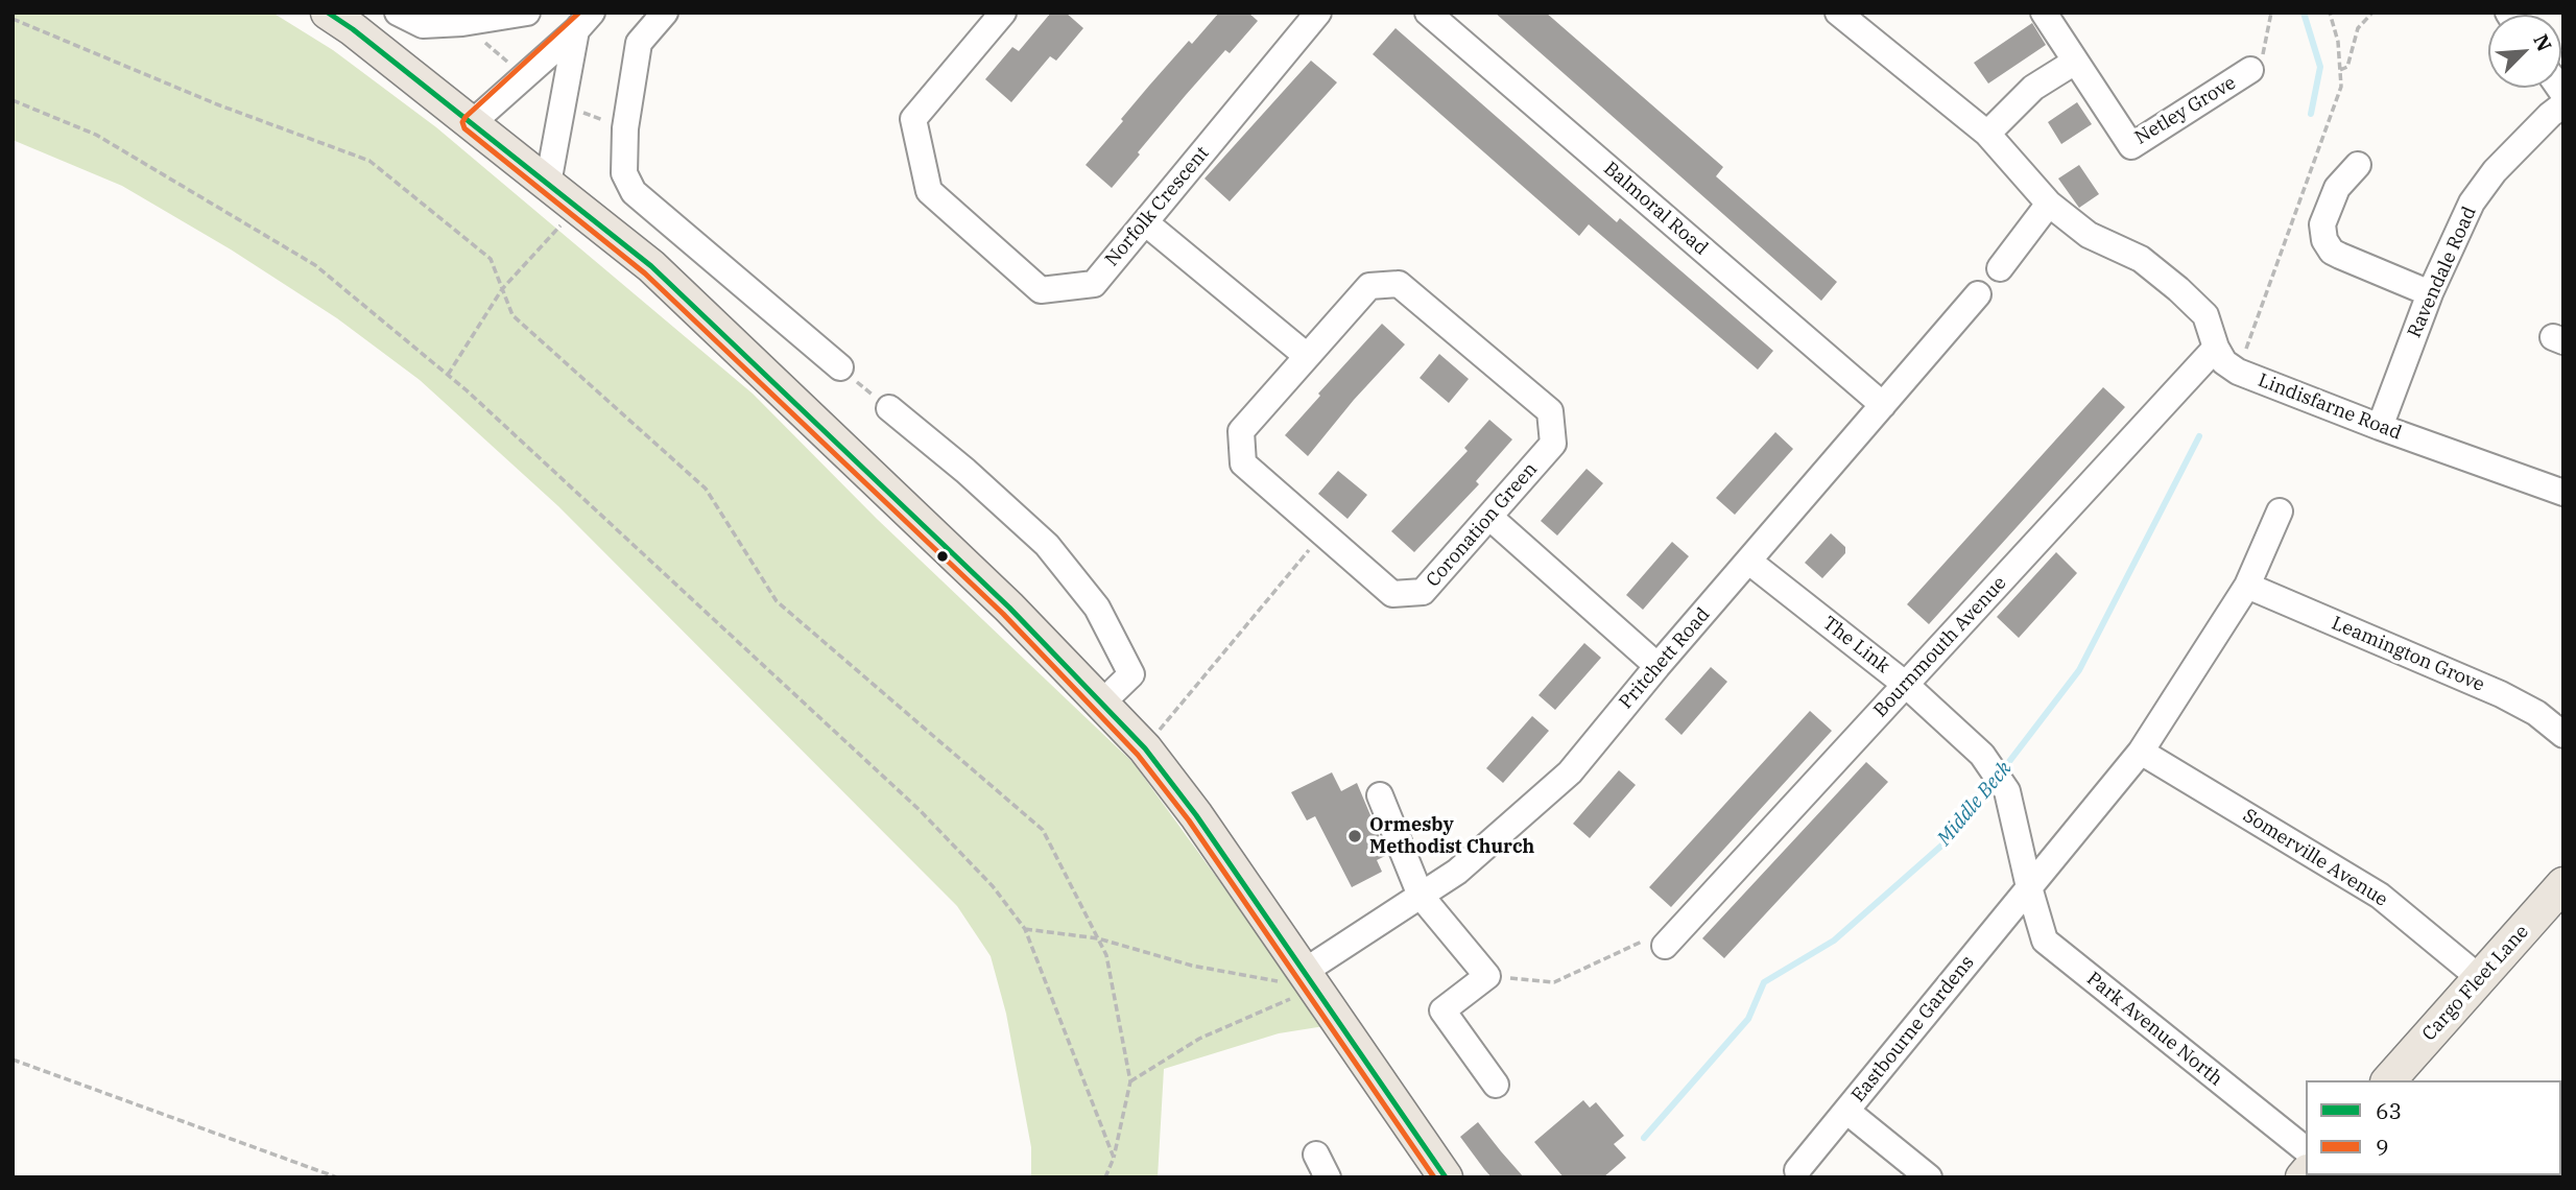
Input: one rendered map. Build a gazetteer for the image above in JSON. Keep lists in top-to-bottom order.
{
  "streets": {
    "main road": ["Cargo Fleet Lane"],
    "street": [
      "Netley Grove",
      "Norfolk Crescent",
      "Balmoral Road",
      "Ravendale Road",
      "Lindisfarne Road",
      "Coronation Green",
      "The Link",
      "Bournmouth Avenue",
      "Leamington Grove",
      "Pritchett Road",
      "Somerville Avenue",
      "Eastbourne Gardens",
      "Park Avenue North"
    ]
  },
  "crossings": [
    ["Balmoral Road", "Pritchett Road"],
    ["Ravendale Road", "Lindisfarne Road"],
    ["The Link", "Bournmouth Avenue"],
    ["The Link", "Pritchett Road"],
    ["The Link", "Eastbourne Gardens"],
    ["The Link", "Park Avenue North"],
    ["Somerville Avenue", "Cargo Fleet Lane"],
    ["Somerville Avenue", "Eastbourne Gardens"],
    ["Eastbourne Gardens", "Park Avenue North"]
  ],
  "water": ["Middle Beck"],
  "places": ["Ormesby Methodist Church"],
  "lines": ["transit line 63", "transit line 9"],
  "legend": ["63", "9"],
  "north": "top right"
}
